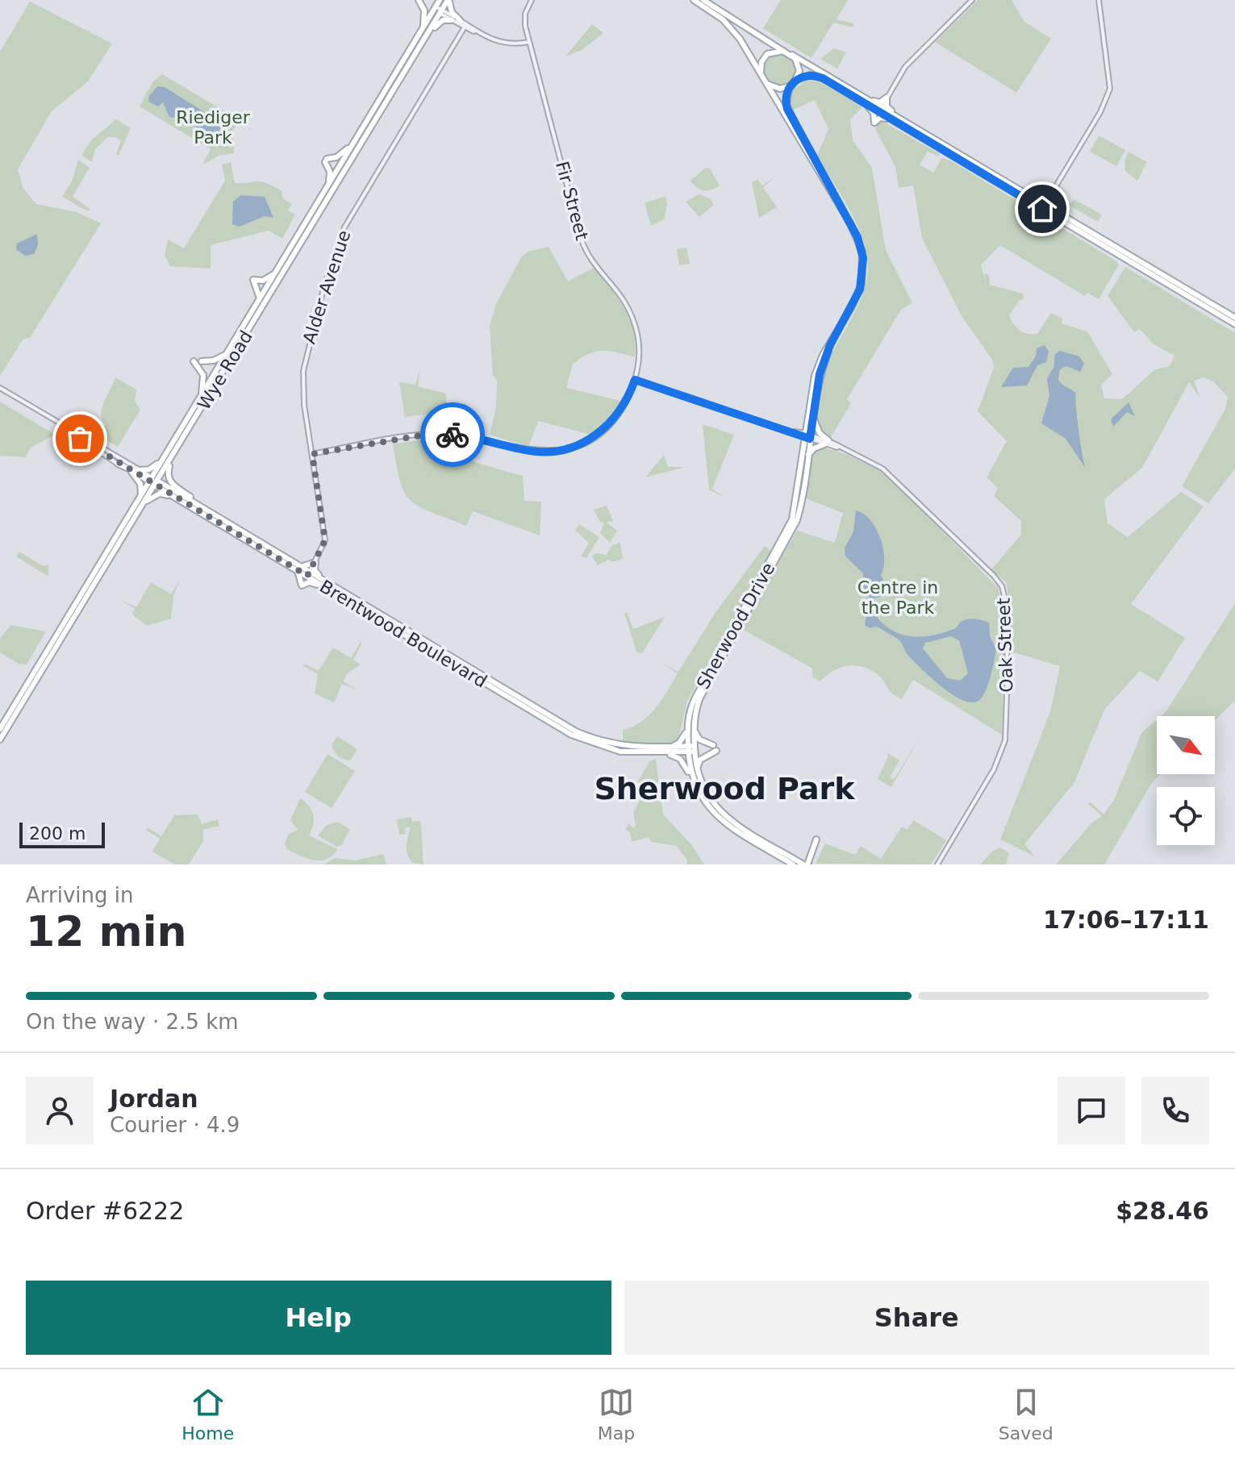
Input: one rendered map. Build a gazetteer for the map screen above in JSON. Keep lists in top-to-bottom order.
{
  "streets": {
    "main road": ["Wye Road", "Sherwood Drive", "Brentwood Boulevard"],
    "street": ["Fir Street", "Alder Avenue", "Oak Street"]
  },
  "crossings": [
    ["Fir Street", "Alder Avenue"],
    ["Fir Street", "Oak Street"],
    ["Alder Avenue", "Brentwood Boulevard"],
    ["Wye Road", "Brentwood Boulevard"],
    ["Sherwood Drive", "Brentwood Boulevard"],
    ["Sherwood Drive", "Oak Street"]
  ],
  "districts": ["Sherwood Park"],
  "parks": ["Riediger Park", "Centre in the Park"],
  "scale_bar": "200 m",
  "north": "bottom right",
  "page": {
    "scale": "200 m",
    "heading": ["12 min", "Arriving in", "17:06–17:11"],
    "panel": [
      "Jordan",
      "Courier · 4.9",
      "Order #6222",
      "$28.46"
    ],
    "bar": "On the way · 2.5 km",
    "buttons": ["Help", "Share"],
    "tabs": ["Home", "Map", "Saved"]
  }
}
